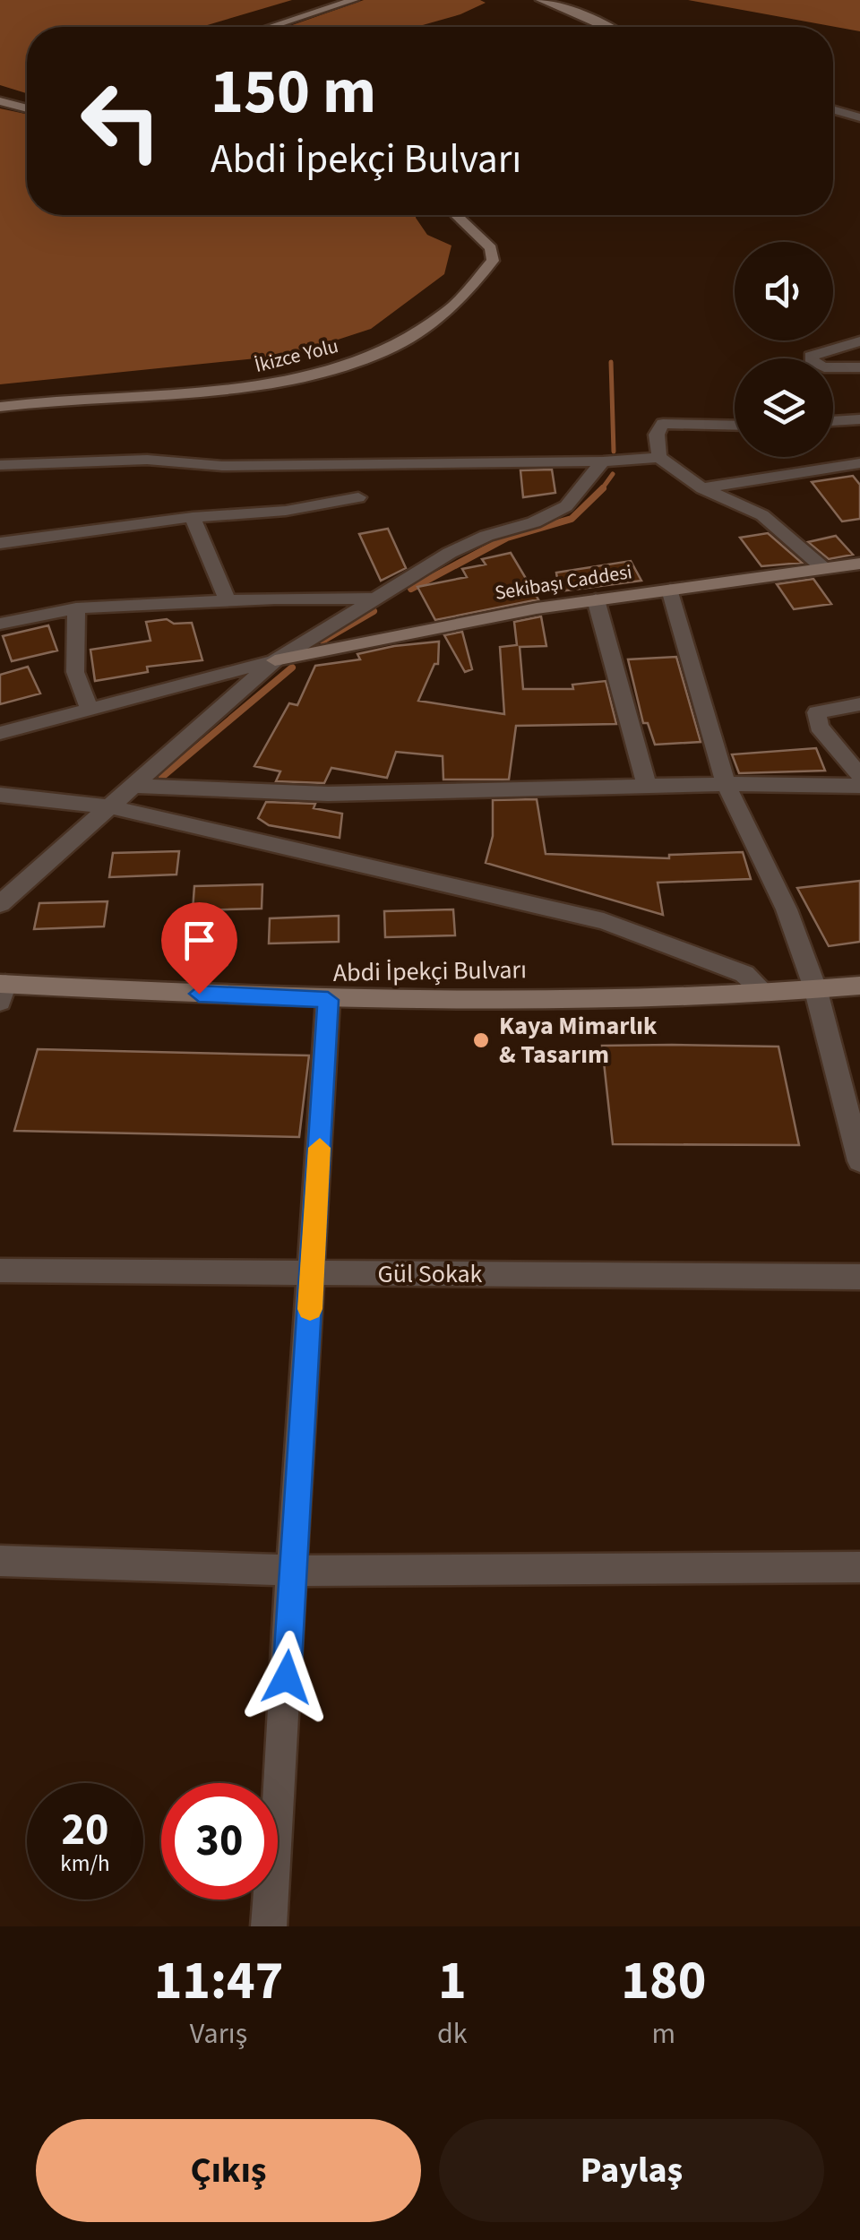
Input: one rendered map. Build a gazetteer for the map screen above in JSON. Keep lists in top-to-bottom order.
{
  "streets": {
    "street": [
      "İkizce Yolu",
      "Sekibaşı Caddesi",
      "Abdi İpekçi Bulvarı",
      "Gül Sokak"
    ]
  },
  "places": ["Kaya Mimarlık & Tasarım"],
  "page": {
    "turn": ["150 m", "Abdi İpekçi Bulvarı"],
    "speed": "20 km/h",
    "limit": "30",
    "eta": [
      "11:47",
      "Varış",
      "1",
      "dk",
      "180",
      "m"
    ],
    "buttons": ["Çıkış", "Paylaş"]
  }
}
